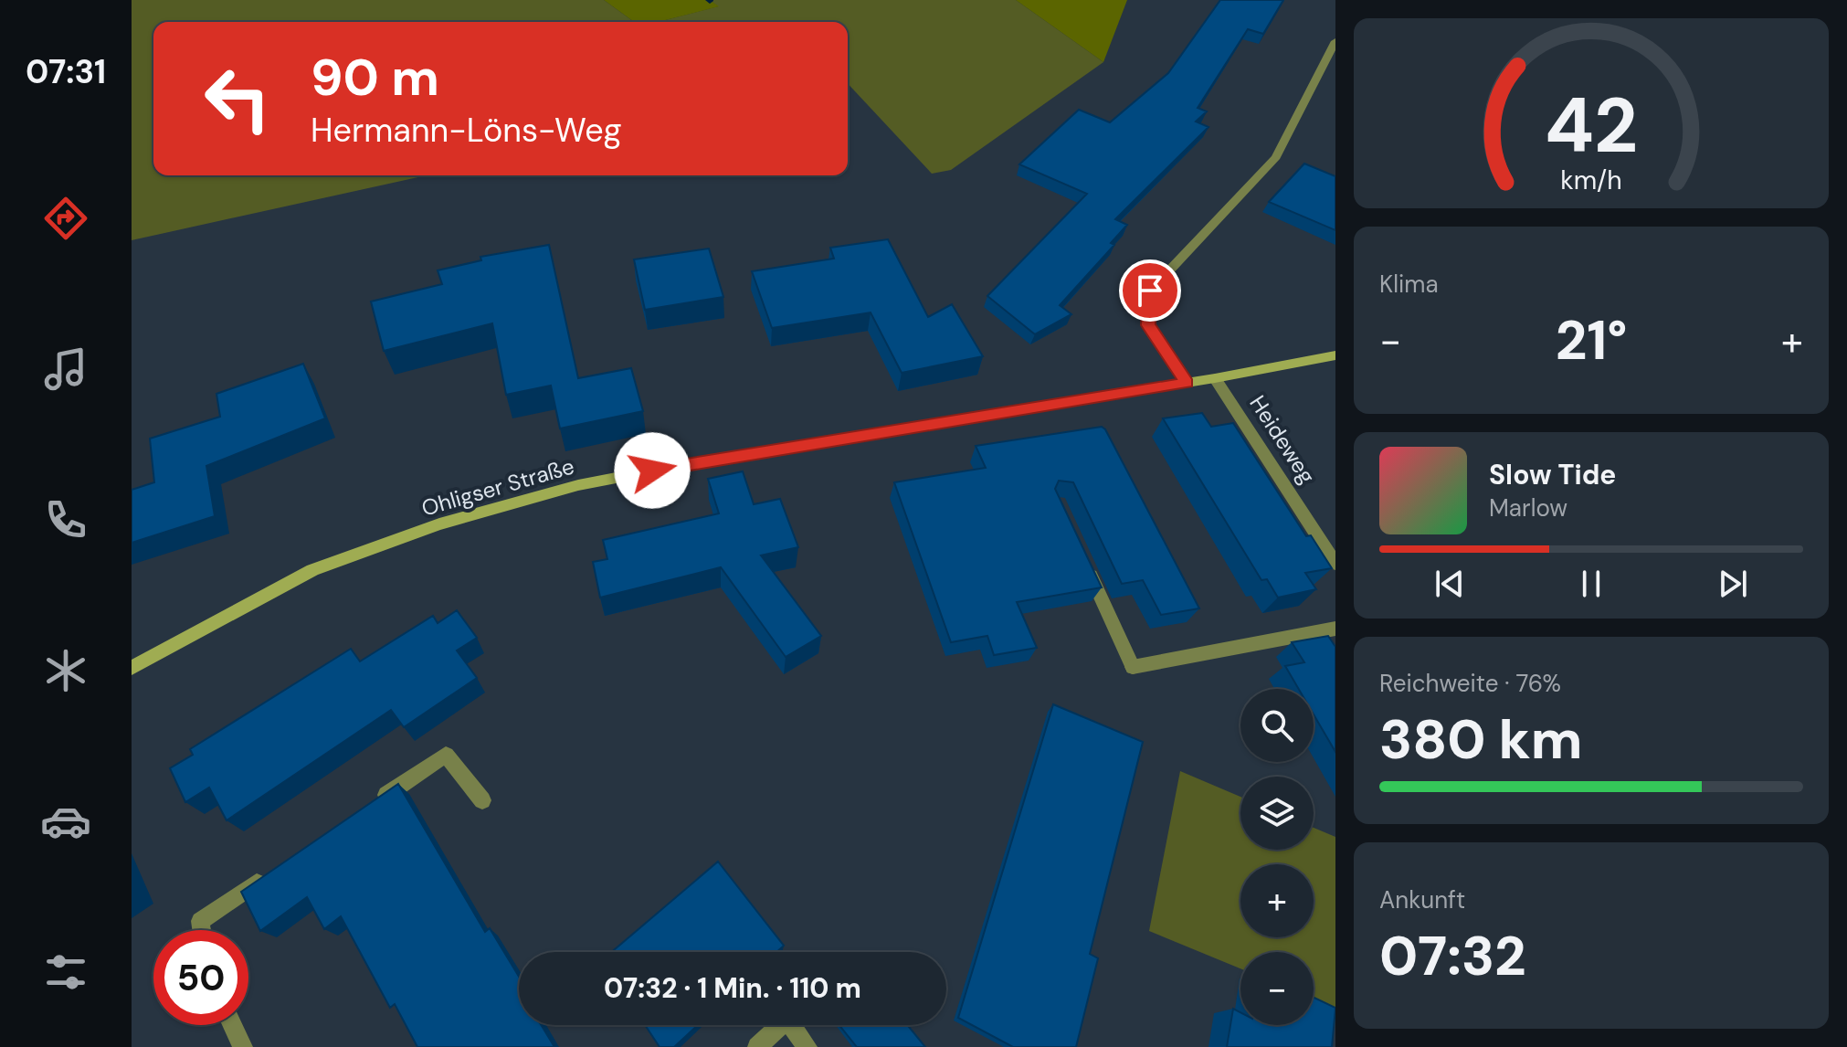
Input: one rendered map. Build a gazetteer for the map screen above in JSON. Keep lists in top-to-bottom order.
{
  "streets": {
    "main road": ["Ohligser Straße"],
    "street": ["Heideweg"]
  },
  "crossings": [
    ["Heideweg", "Ohligser Straße"]
  ],
  "page": {
    "tabs": "07:31",
    "turn": ["90 m", "Hermann-Löns-Weg"],
    "tile": [
      "Klima",
      ["Reichweite · 76%", "380 km"],
      ["Ankunft", "07:32"]
    ],
    "heat": ["−", "21°", "+"],
    "song": ["Slow Tide", "Marlow"],
    "map_buttons": ["+", "−"],
    "limit": "50",
    "trip": "07:32 · 1 Min. · 110 m",
    "gauge": ["42", "km/h"]
  }
}
